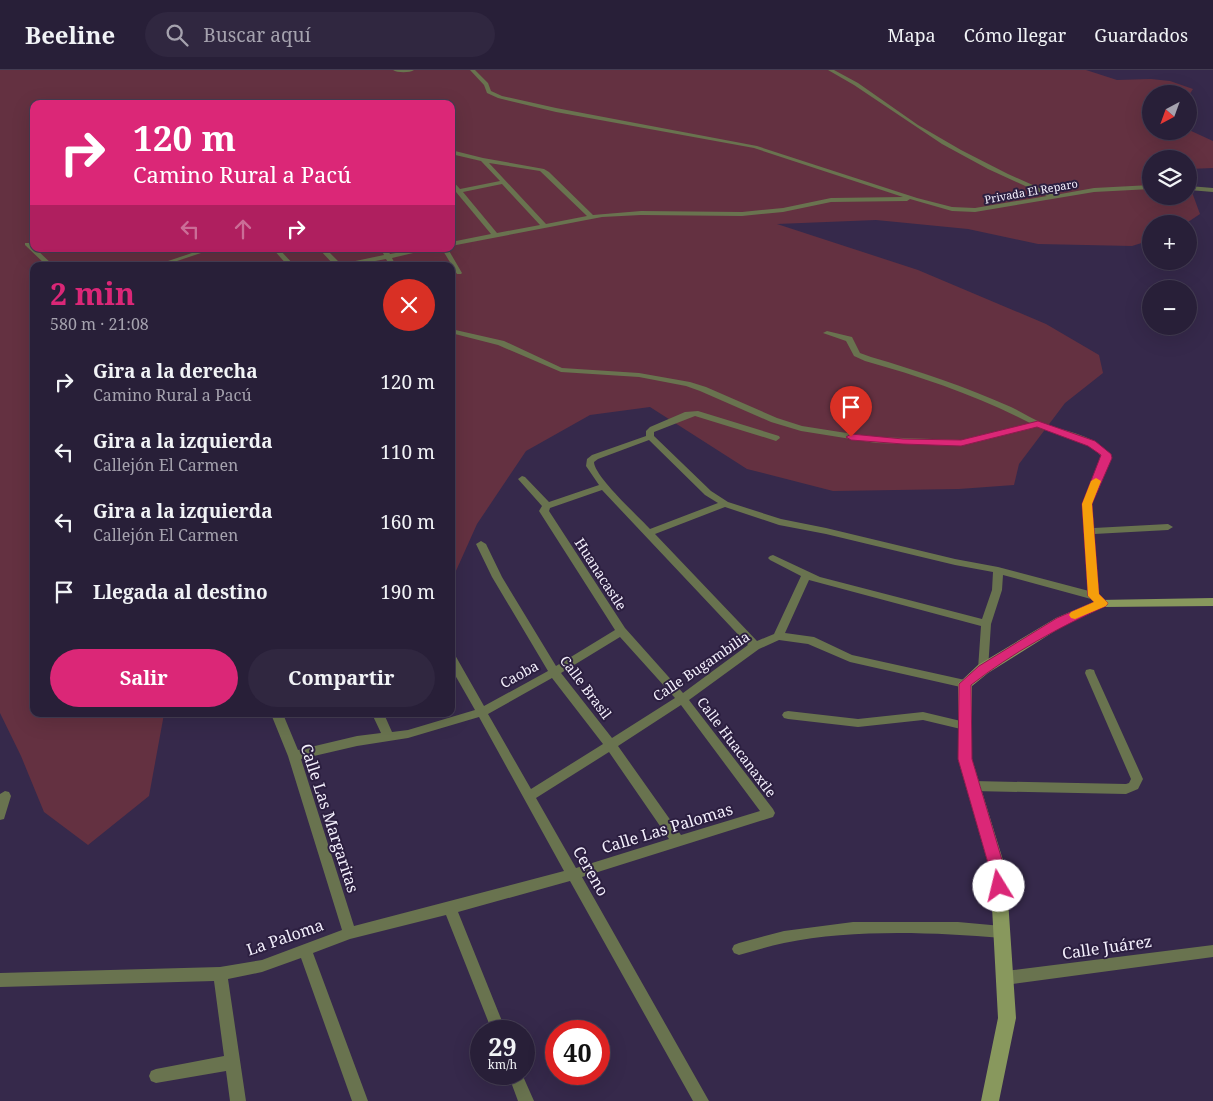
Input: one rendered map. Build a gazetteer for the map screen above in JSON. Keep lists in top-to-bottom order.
{
  "streets": {
    "street": [
      "Privada El Reparo",
      "Huanacastle",
      "Calle Bugambilia",
      "Caoba",
      "Calle Brasil",
      "Calle Huacanaxtle",
      "Calle Las Margaritas",
      "Calle Las Palomas",
      "Cereno",
      "La Paloma",
      "Calle Juárez"
    ]
  },
  "crossings": [
    ["Huanacastle", "Calle Bugambilia"],
    ["Huanacastle", "Caoba"],
    ["Huanacastle", "Calle Huacanaxtle"],
    ["Calle Bugambilia", "Calle Brasil"],
    ["Calle Bugambilia", "Calle Huacanaxtle"],
    ["Calle Bugambilia", "Cereno"],
    ["Caoba", "Calle Brasil"],
    ["Caoba", "Calle Las Margaritas"],
    ["Caoba", "Cereno"],
    ["Calle Brasil", "Calle Las Palomas"],
    ["Calle Huacanaxtle", "Calle Las Palomas"],
    ["Calle Las Margaritas", "La Paloma"],
    ["Calle Las Palomas", "Cereno"],
    ["Calle Las Palomas", "La Paloma"],
    ["Cereno", "La Paloma"]
  ],
  "north": "bottom left",
  "page": {
    "header": "Beeline",
    "search": "Buscar aquí",
    "nav": ["Mapa", "Cómo llegar", "Guardados"],
    "map_buttons": ["+", "−"],
    "turn": ["120 m", "Camino Rural a Pacú"],
    "heading": ["2 min", "580 m · 21:08"],
    "list": [
      {
        "name": "Gira a la derecha",
        "note": "Camino Rural a Pacú",
        "value": "120 m"
      },
      {
        "name": "Gira a la izquierda",
        "note": "Callejón El Carmen",
        "value": "110 m"
      },
      {
        "name": "Gira a la izquierda",
        "note": "Callejón El Carmen",
        "value": "160 m"
      },
      {
        "name": "Llegada al destino",
        "value": "190 m"
      }
    ],
    "buttons": ["Salir", "Compartir"],
    "speed": "29 km/h",
    "limit": "40"
  }
}
